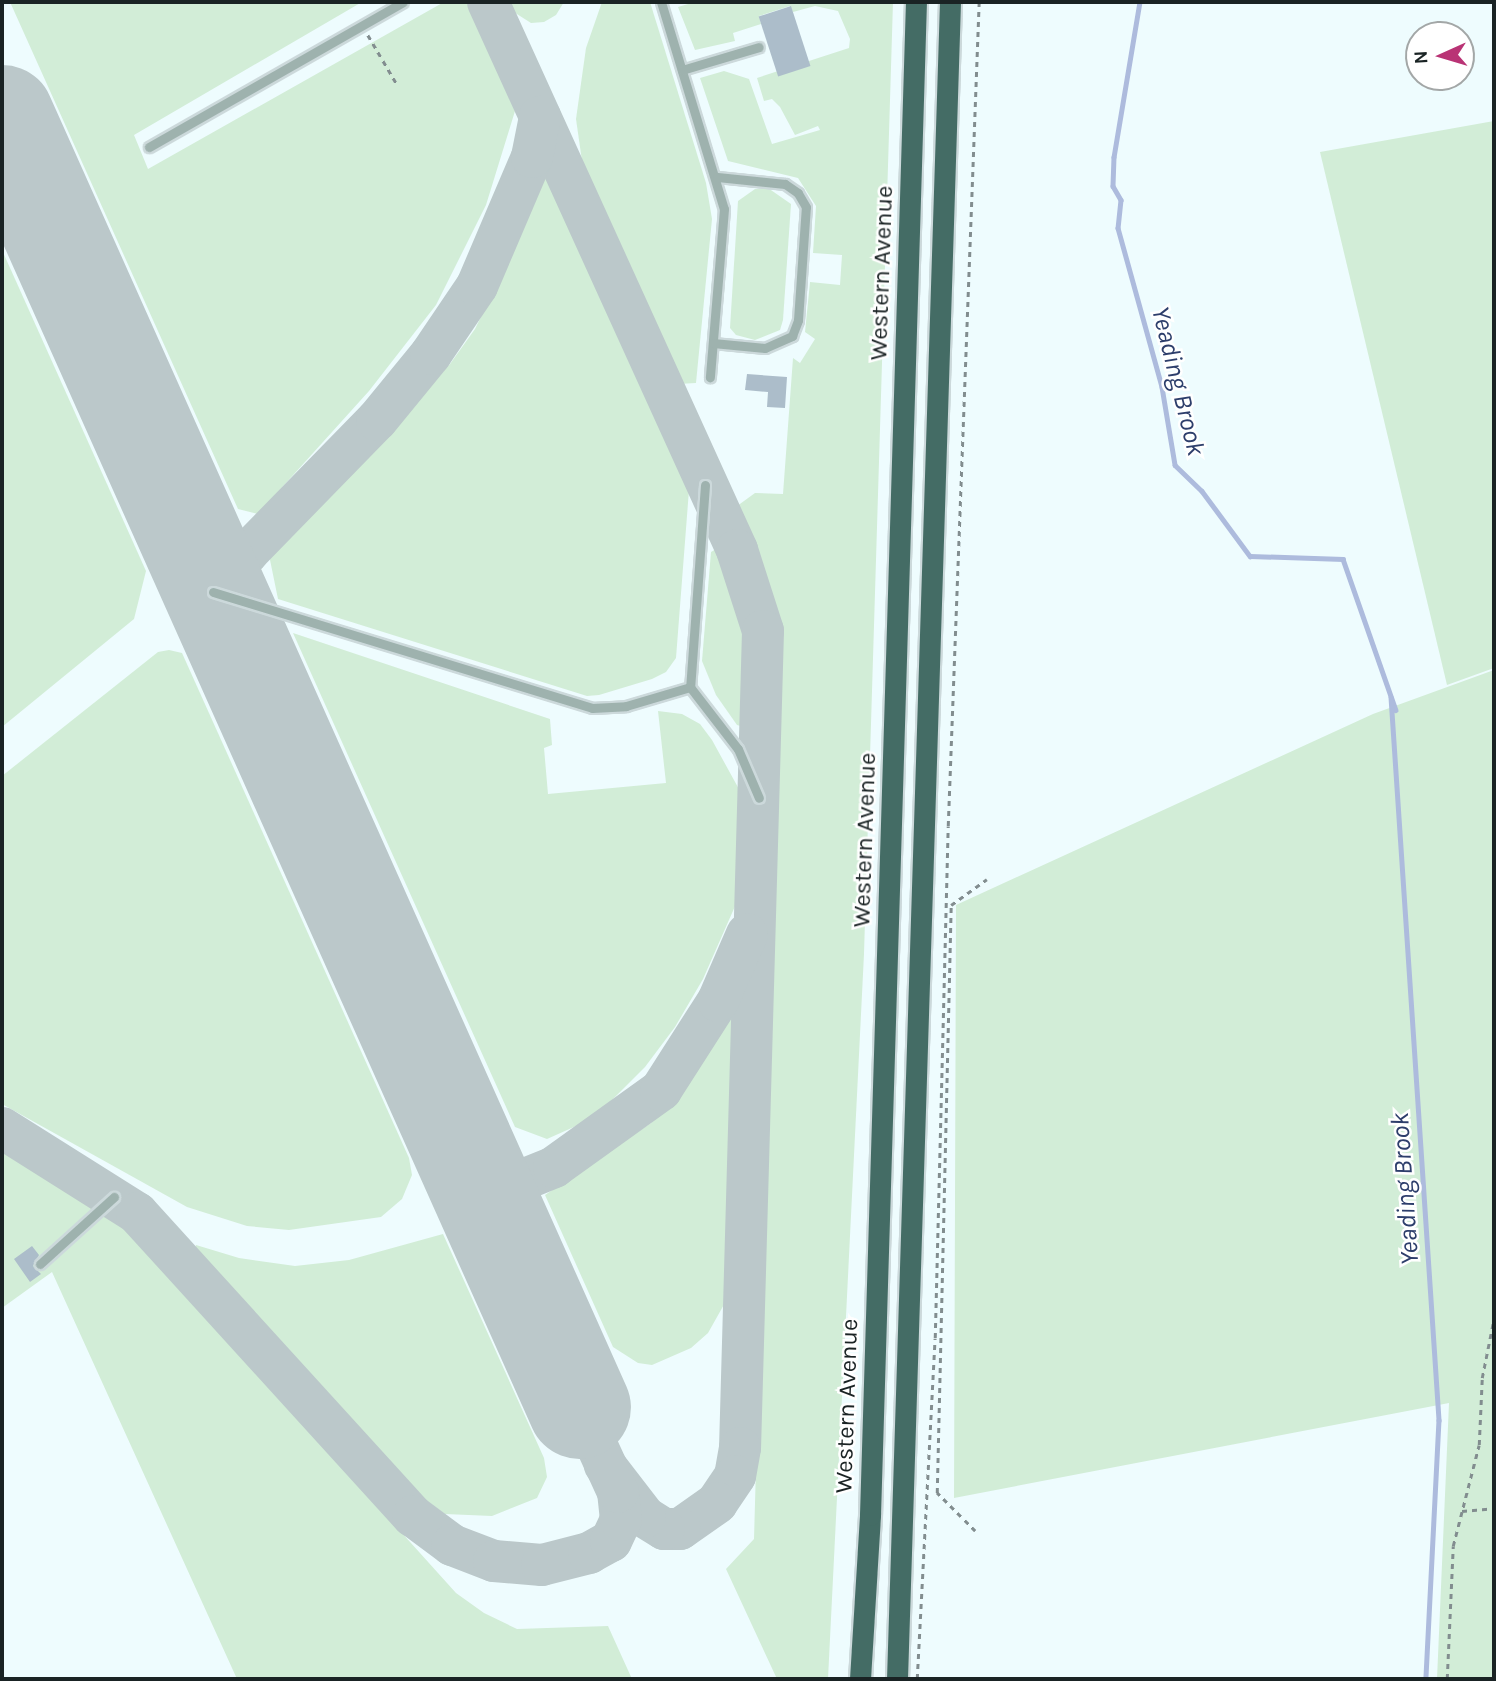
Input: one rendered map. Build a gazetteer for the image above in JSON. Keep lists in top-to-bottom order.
{
  "streets": {
    "highway": ["Western Avenue"]
  },
  "water": ["Yeading Brook"],
  "north": "left"
}
